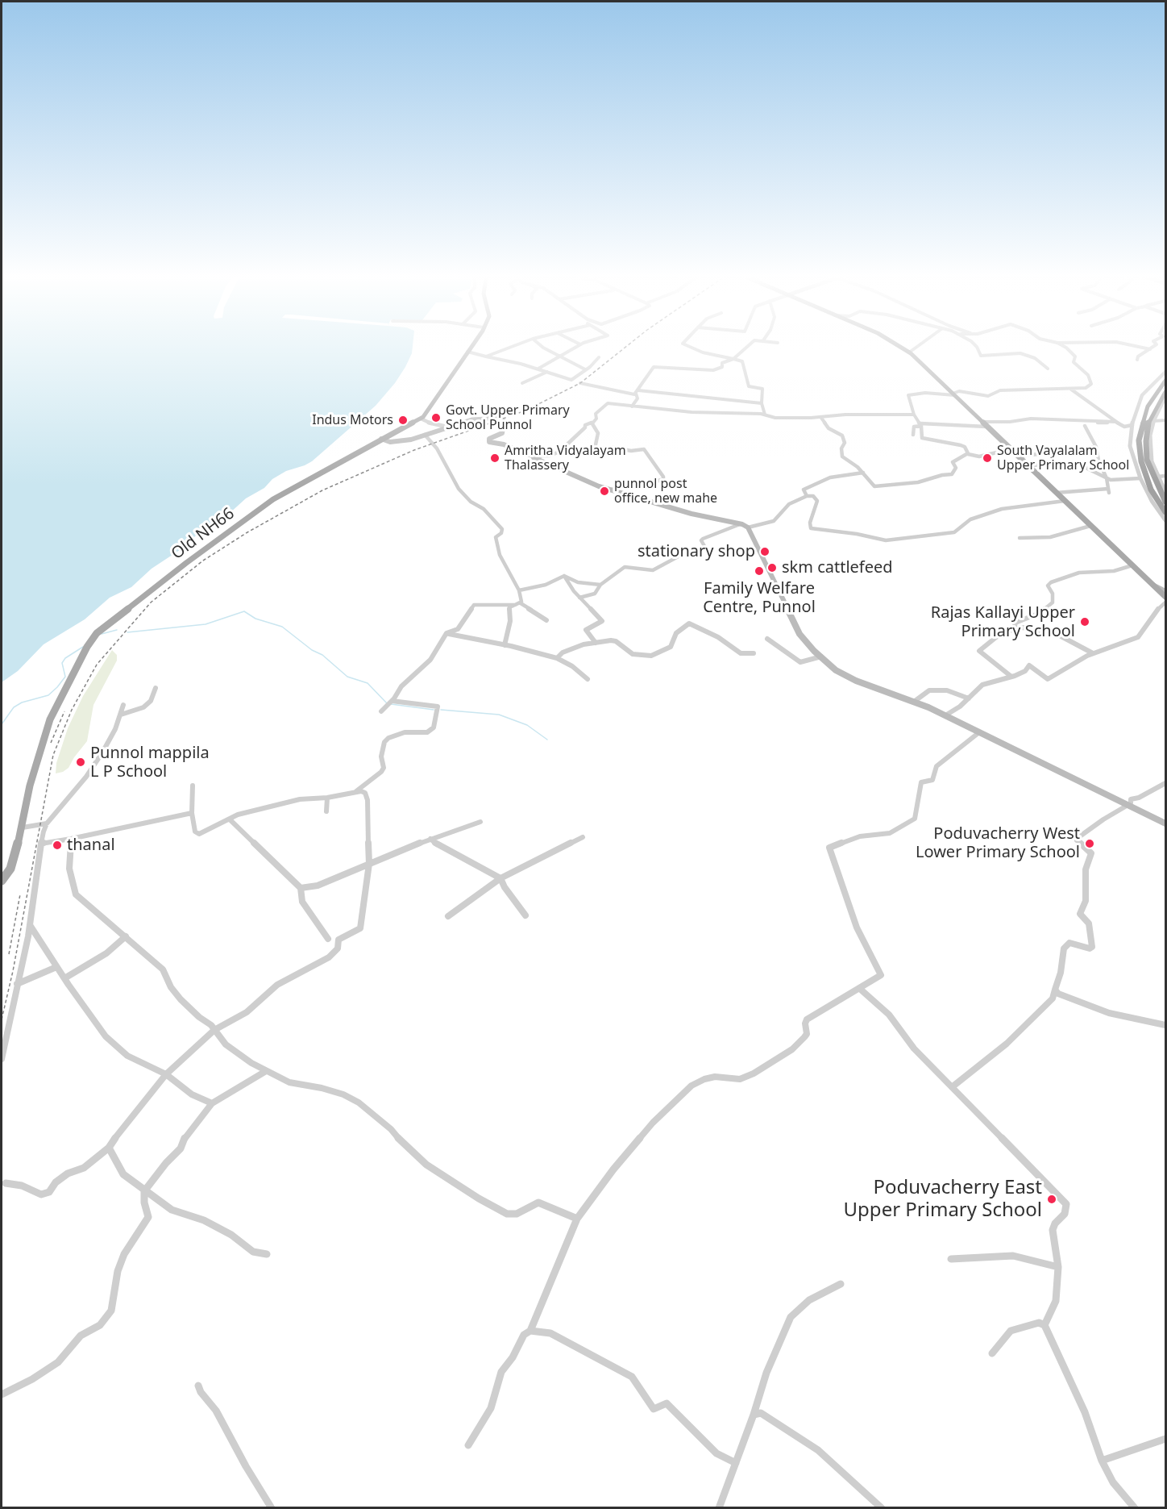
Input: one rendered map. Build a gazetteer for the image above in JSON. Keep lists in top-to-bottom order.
{
  "streets": {
    "main road": ["Old NH66"]
  },
  "places": [
    "Govt. Upper Primary School Punnol",
    "Indus Motors",
    "Amritha Vidyalayam Thalassery",
    "South Vayalalam Upper Primary School",
    "punnol post office, new mahe",
    "stationary shop",
    "skm cattlefeed",
    "Family Welfare Centre, Punnol",
    "Rajas Kallayi Upper Primary School",
    "Punnol mappila L P School",
    "Poduvacherry West Lower Primary School",
    "thanal",
    "Poduvacherry East Upper Primary School"
  ]
}
